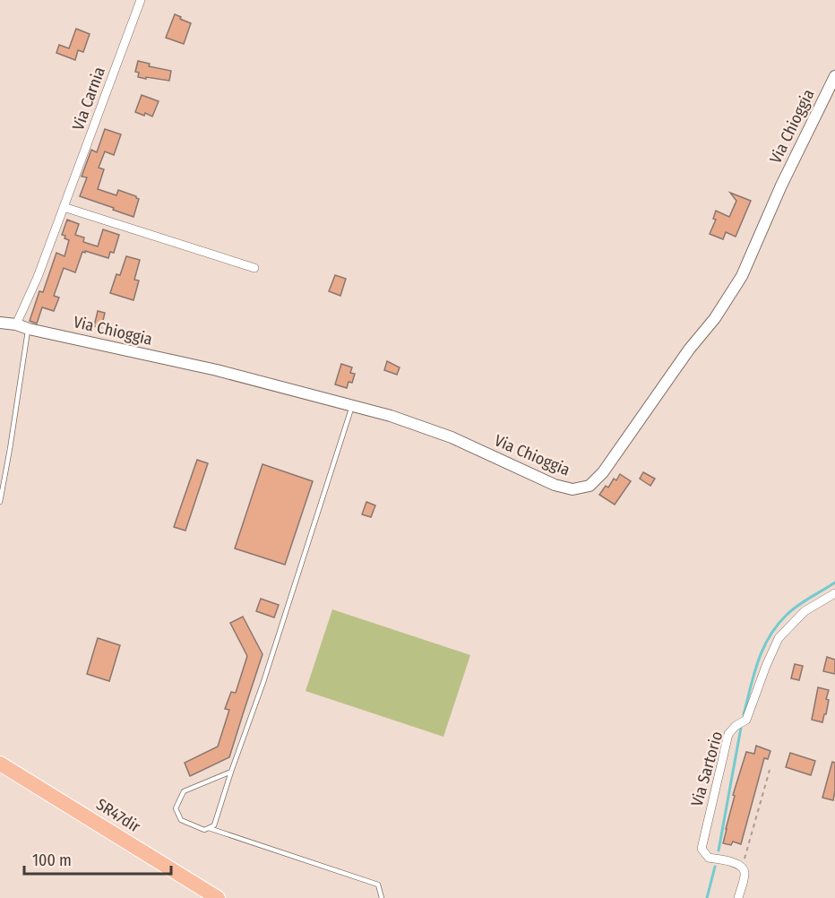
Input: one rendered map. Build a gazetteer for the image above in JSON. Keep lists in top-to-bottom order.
{
  "streets": {
    "highway": ["SR47dir"],
    "street": ["Via Carnia", "Via Chioggia", "Via Sartorio"]
  },
  "crossings": [
    ["Via Carnia", "Via Chioggia"]
  ],
  "scale_bar": "100 m"
}
